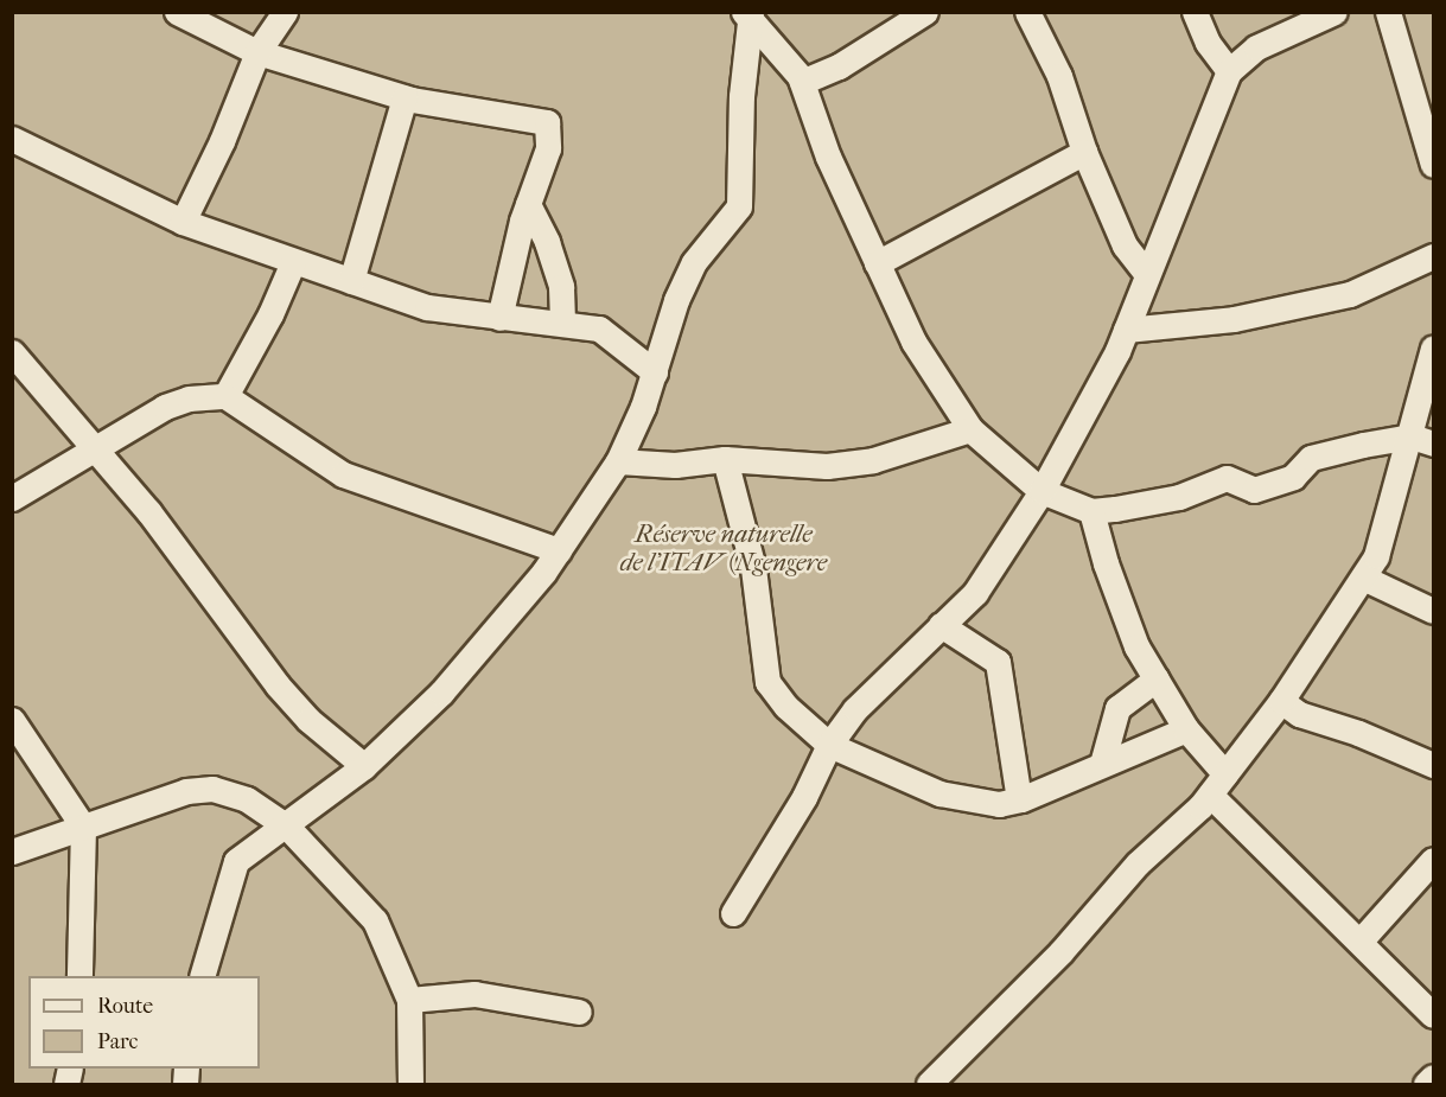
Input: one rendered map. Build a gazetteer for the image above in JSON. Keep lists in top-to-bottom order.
{
  "parks": ["Réserve naturelle de l'ITAV (Ngengere"],
  "legend": ["Route", "Parc"]
}
